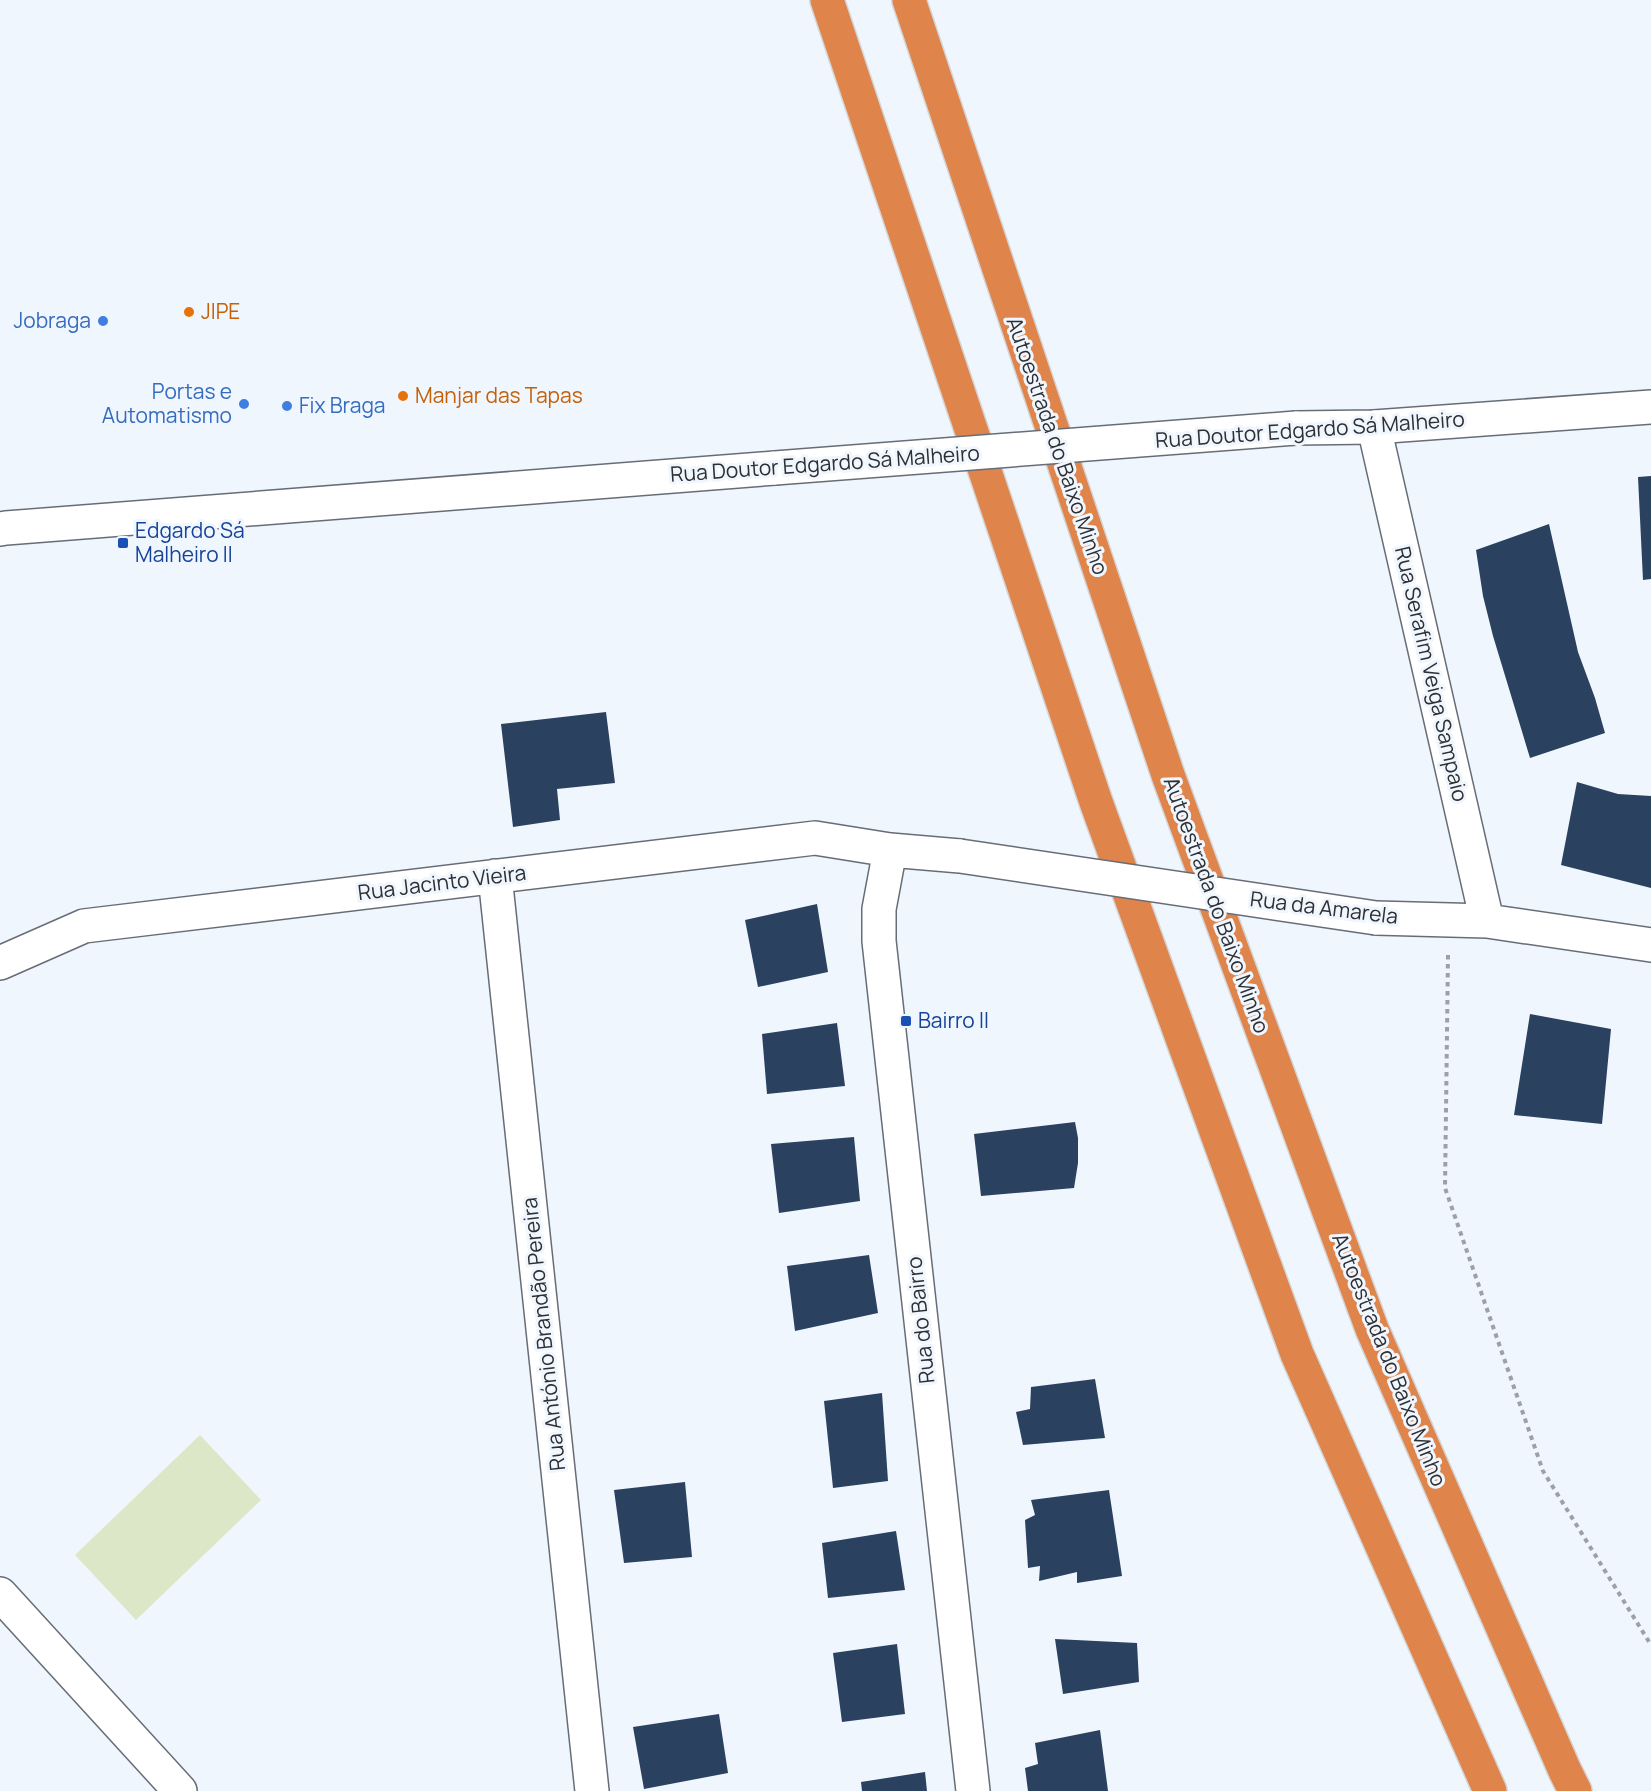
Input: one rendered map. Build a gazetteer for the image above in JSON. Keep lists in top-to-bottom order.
{
  "streets": {
    "highway": ["Autoestrada do Baixo Minho"],
    "street": [
      "Rua Doutor Edgardo Sá Malheiro",
      "Rua Serafim Veiga Sampaio",
      "Rua Jacinto Vieira",
      "Rua da Amarela",
      "Rua do Bairro",
      "Rua António Brandão Pereira"
    ]
  },
  "crossings": [
    ["Rua Doutor Edgardo Sá Malheiro", "Rua Serafim Veiga Sampaio"],
    ["Rua Serafim Veiga Sampaio", "Rua da Amarela"],
    ["Rua Jacinto Vieira", "Rua da Amarela"],
    ["Rua Jacinto Vieira", "Rua do Bairro"],
    ["Rua Jacinto Vieira", "Rua António Brandão Pereira"],
    ["Rua da Amarela", "Rua do Bairro"]
  ],
  "places": {
    "other": [
      "JIPE",
      "Jobraga",
      "Manjar das Tapas",
      "Portas e Automatismo",
      "Fix Braga"
    ],
    "transit": ["Edgardo Sá Malheiro II", "Bairro II"]
  }
}
